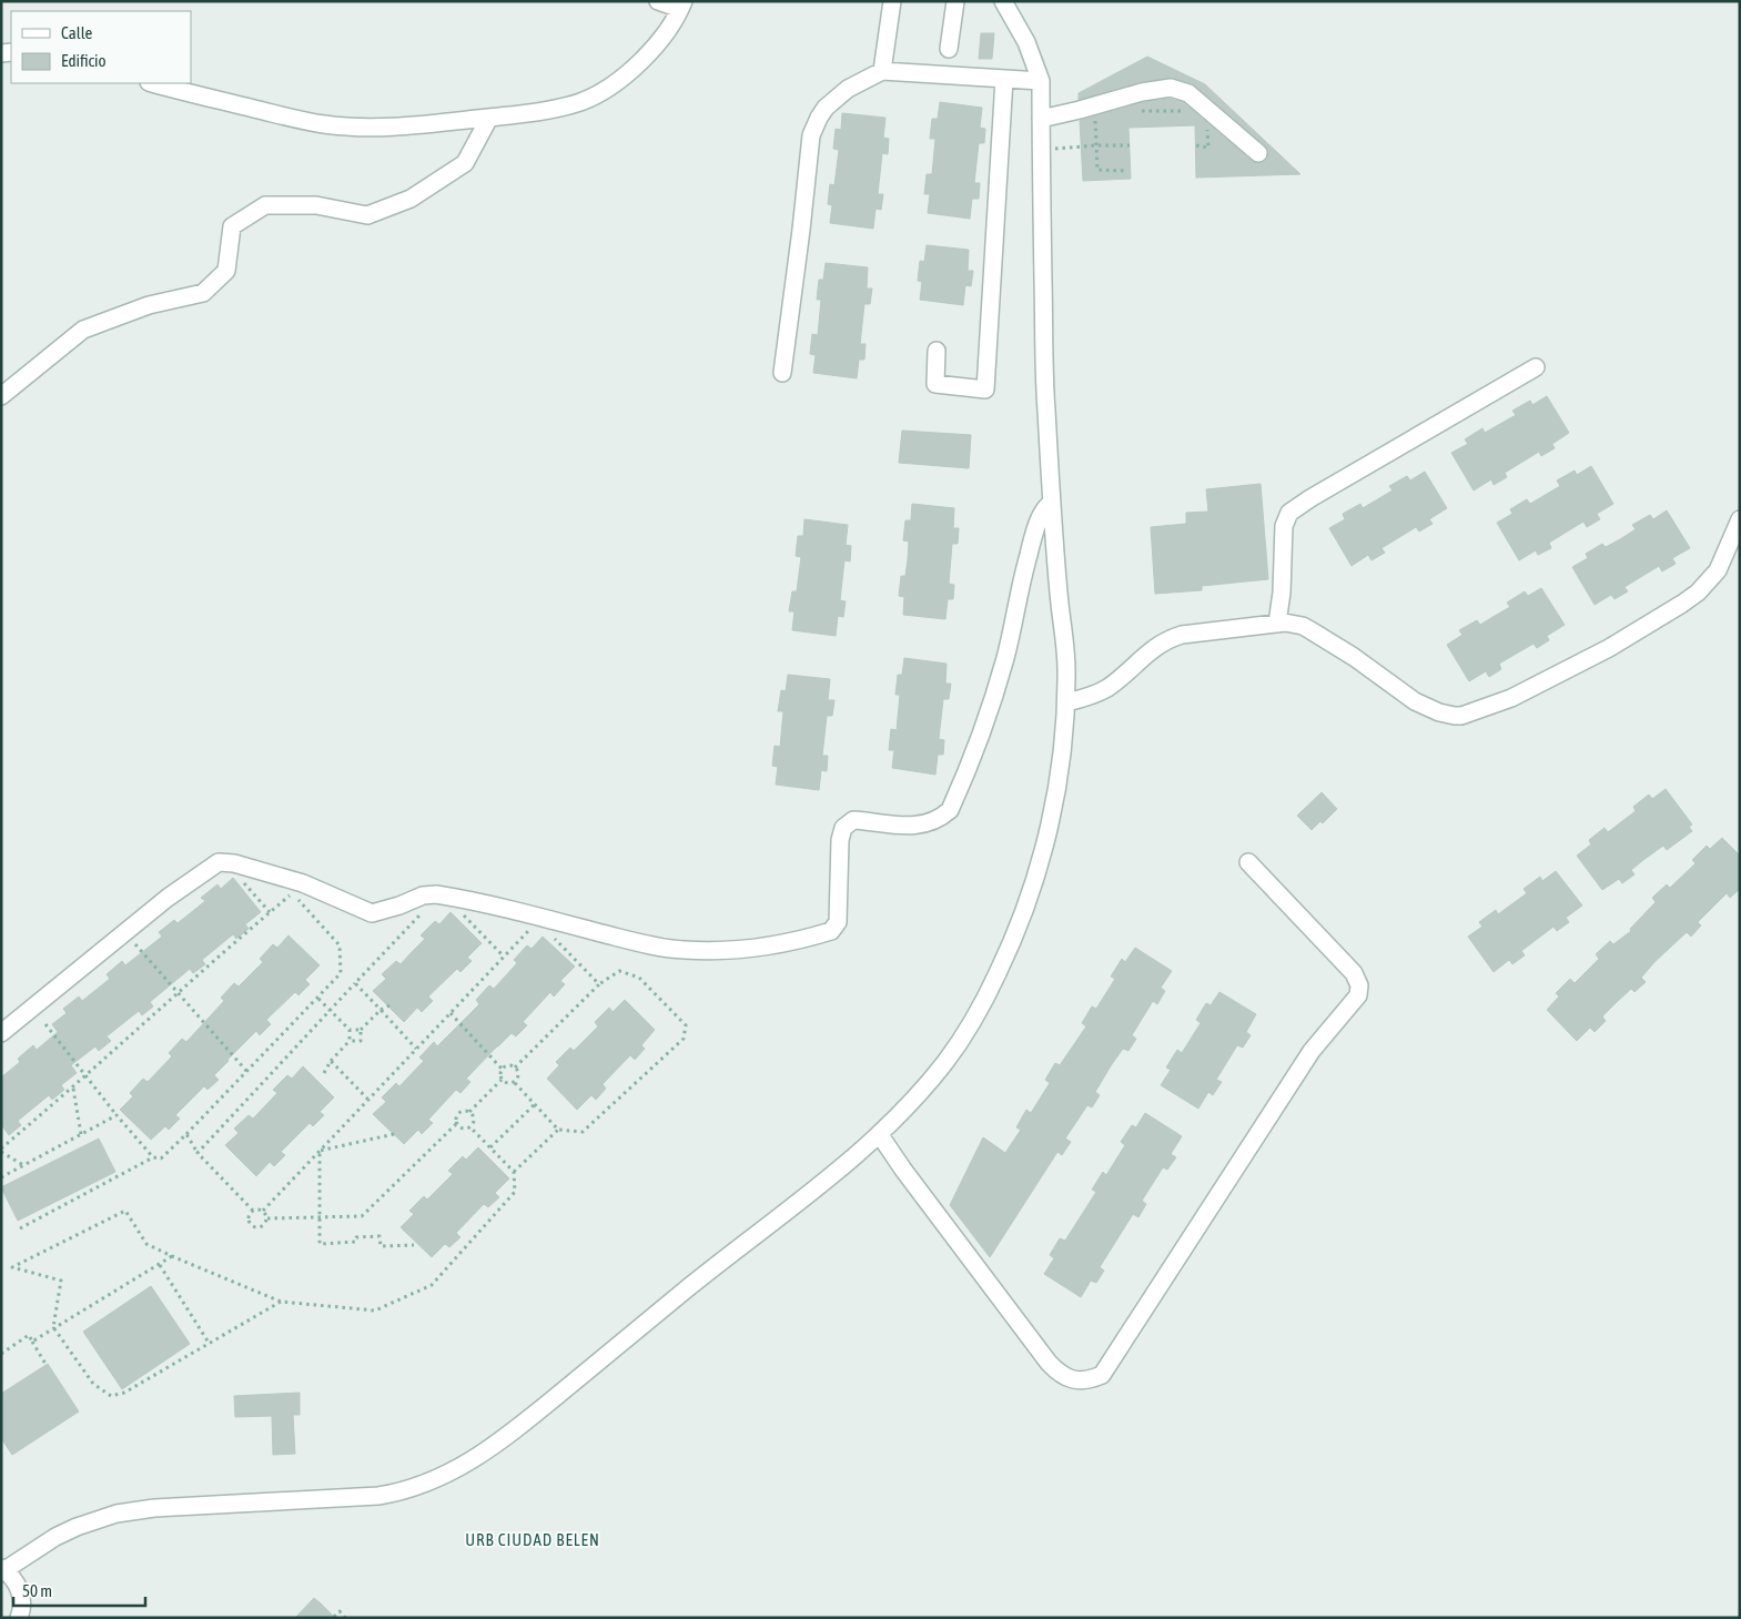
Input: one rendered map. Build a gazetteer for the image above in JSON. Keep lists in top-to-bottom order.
{
  "districts": ["URB CIUDAD BELEN"],
  "legend": ["Calle", "Edificio"],
  "scale_bar": "50 m"
}
